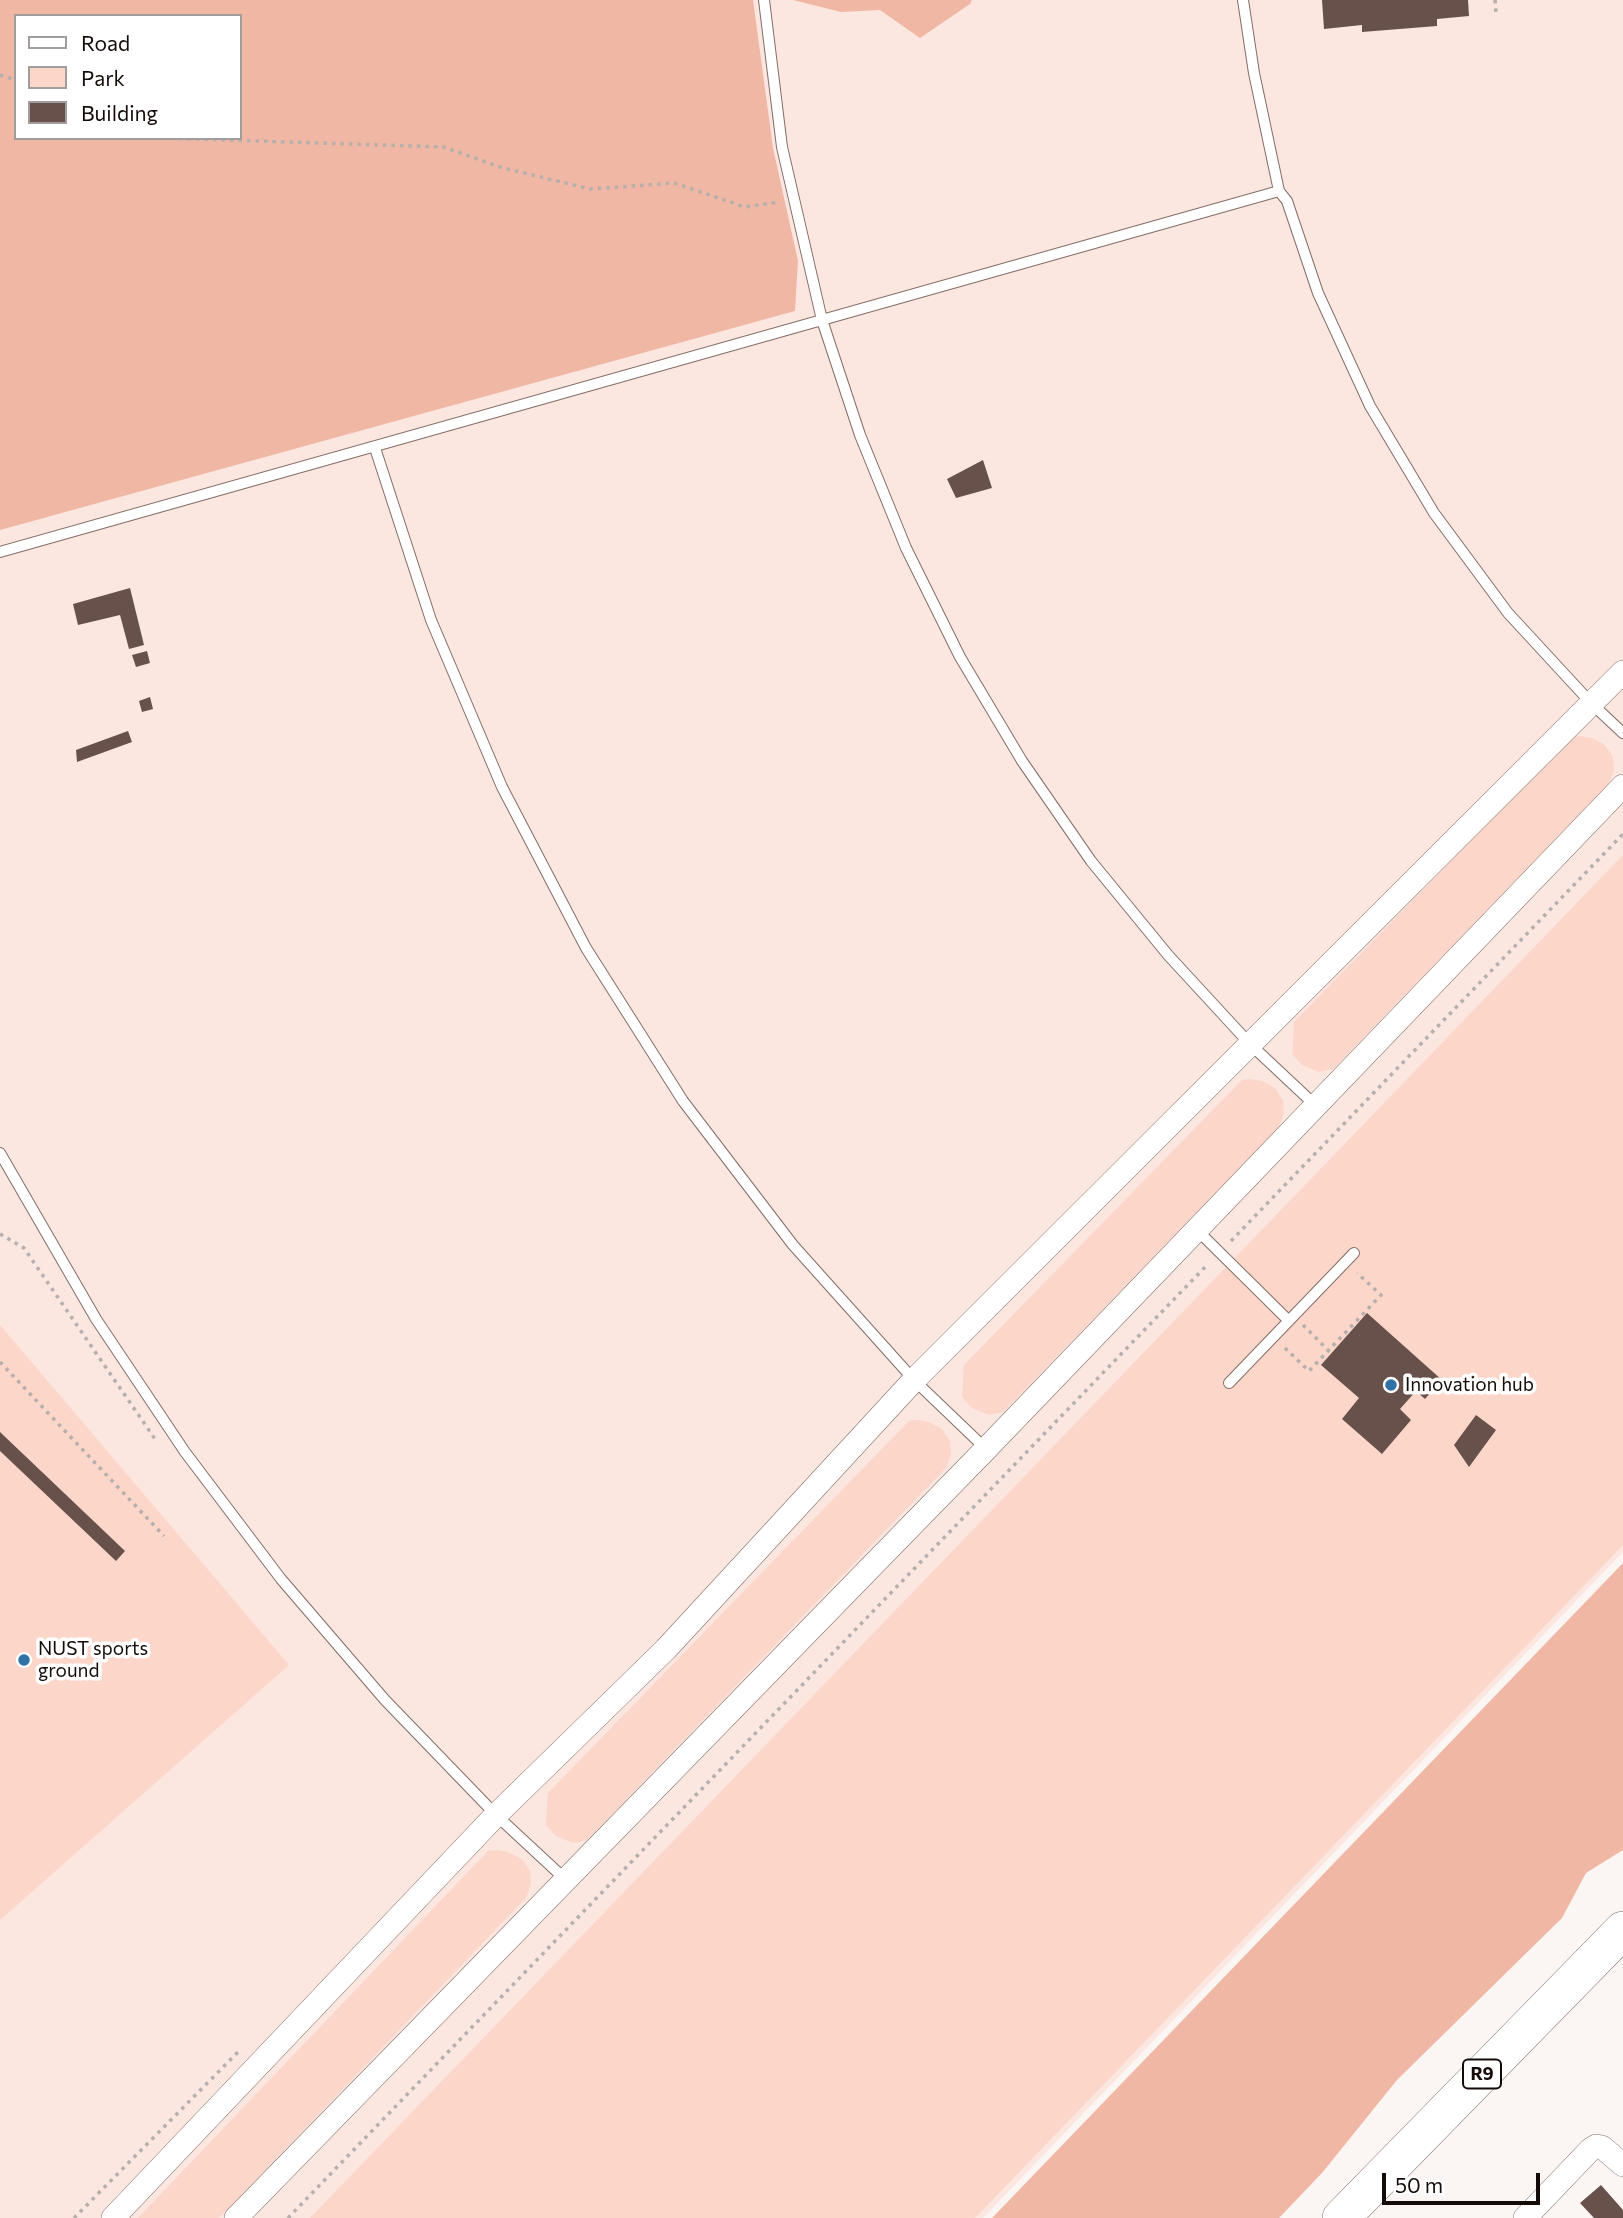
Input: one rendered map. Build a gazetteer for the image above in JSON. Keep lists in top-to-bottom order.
{
  "streets": {
    "highway": ["R9"]
  },
  "places": ["Innovation hub", "NUST sports ground"],
  "legend": ["Road", "Park", "Building"],
  "scale_bar": "50 m"
}
